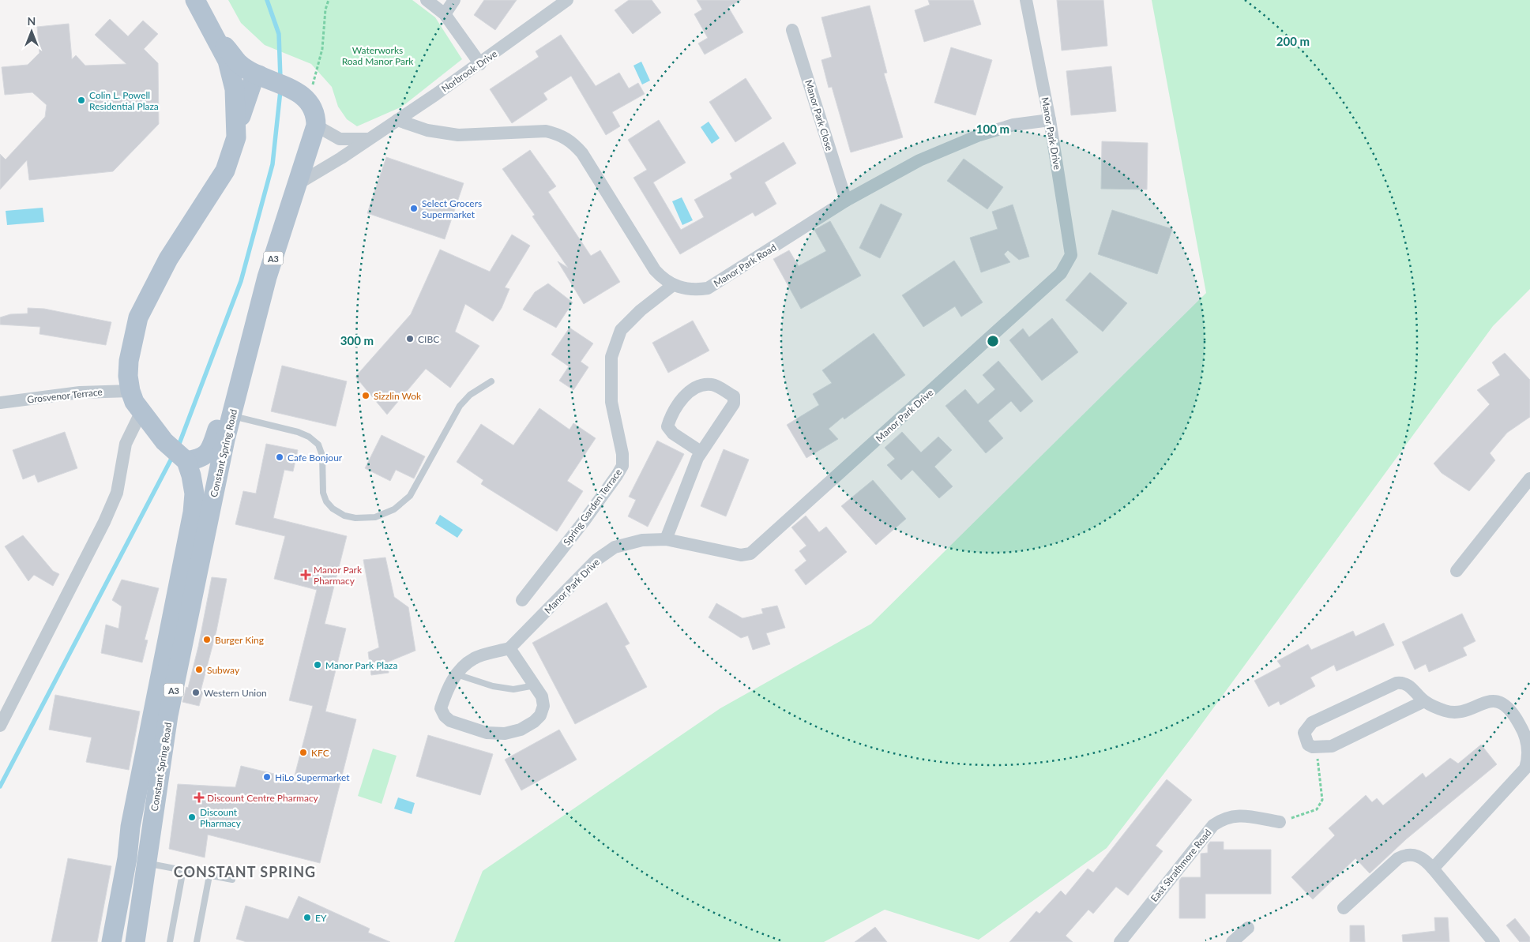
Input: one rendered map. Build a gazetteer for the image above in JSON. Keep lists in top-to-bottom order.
{
  "streets": {
    "main road": ["A3", "Constant Spring Road"],
    "street": [
      "Norbrook Drive",
      "Manor Park Close",
      "Manor Park Drive",
      "Manor Park Road",
      "Grosvenor Terrace",
      "Spring Garden Terrace",
      "East Strathmore Road"
    ]
  },
  "crossings": [
    ["Norbrook Drive", "Constant Spring Road"],
    ["Manor Park Close", "Manor Park Road"],
    ["Manor Park Drive", "Manor Park Road"],
    ["Manor Park Road", "Spring Garden Terrace"]
  ],
  "districts": ["CONSTANT SPRING"],
  "parks": ["Waterworks Road Manor Park"],
  "places": {
    "other": [
      "Colin L. Powell Residential Plaza",
      "Select Grocers Supermarket",
      "CIBC",
      "Sizzlin Wok",
      "Cafe Bonjour",
      "Burger King",
      "Manor Park Plaza",
      "Subway",
      "Western Union",
      "KFC",
      "HiLo Supermarket",
      "Discount Pharmacy",
      "EY"
    ],
    "health": ["Manor Park Pharmacy", "Discount Centre Pharmacy"]
  },
  "north": "top",
  "rings": ["200 m", "100 m", "300 m"]
}
